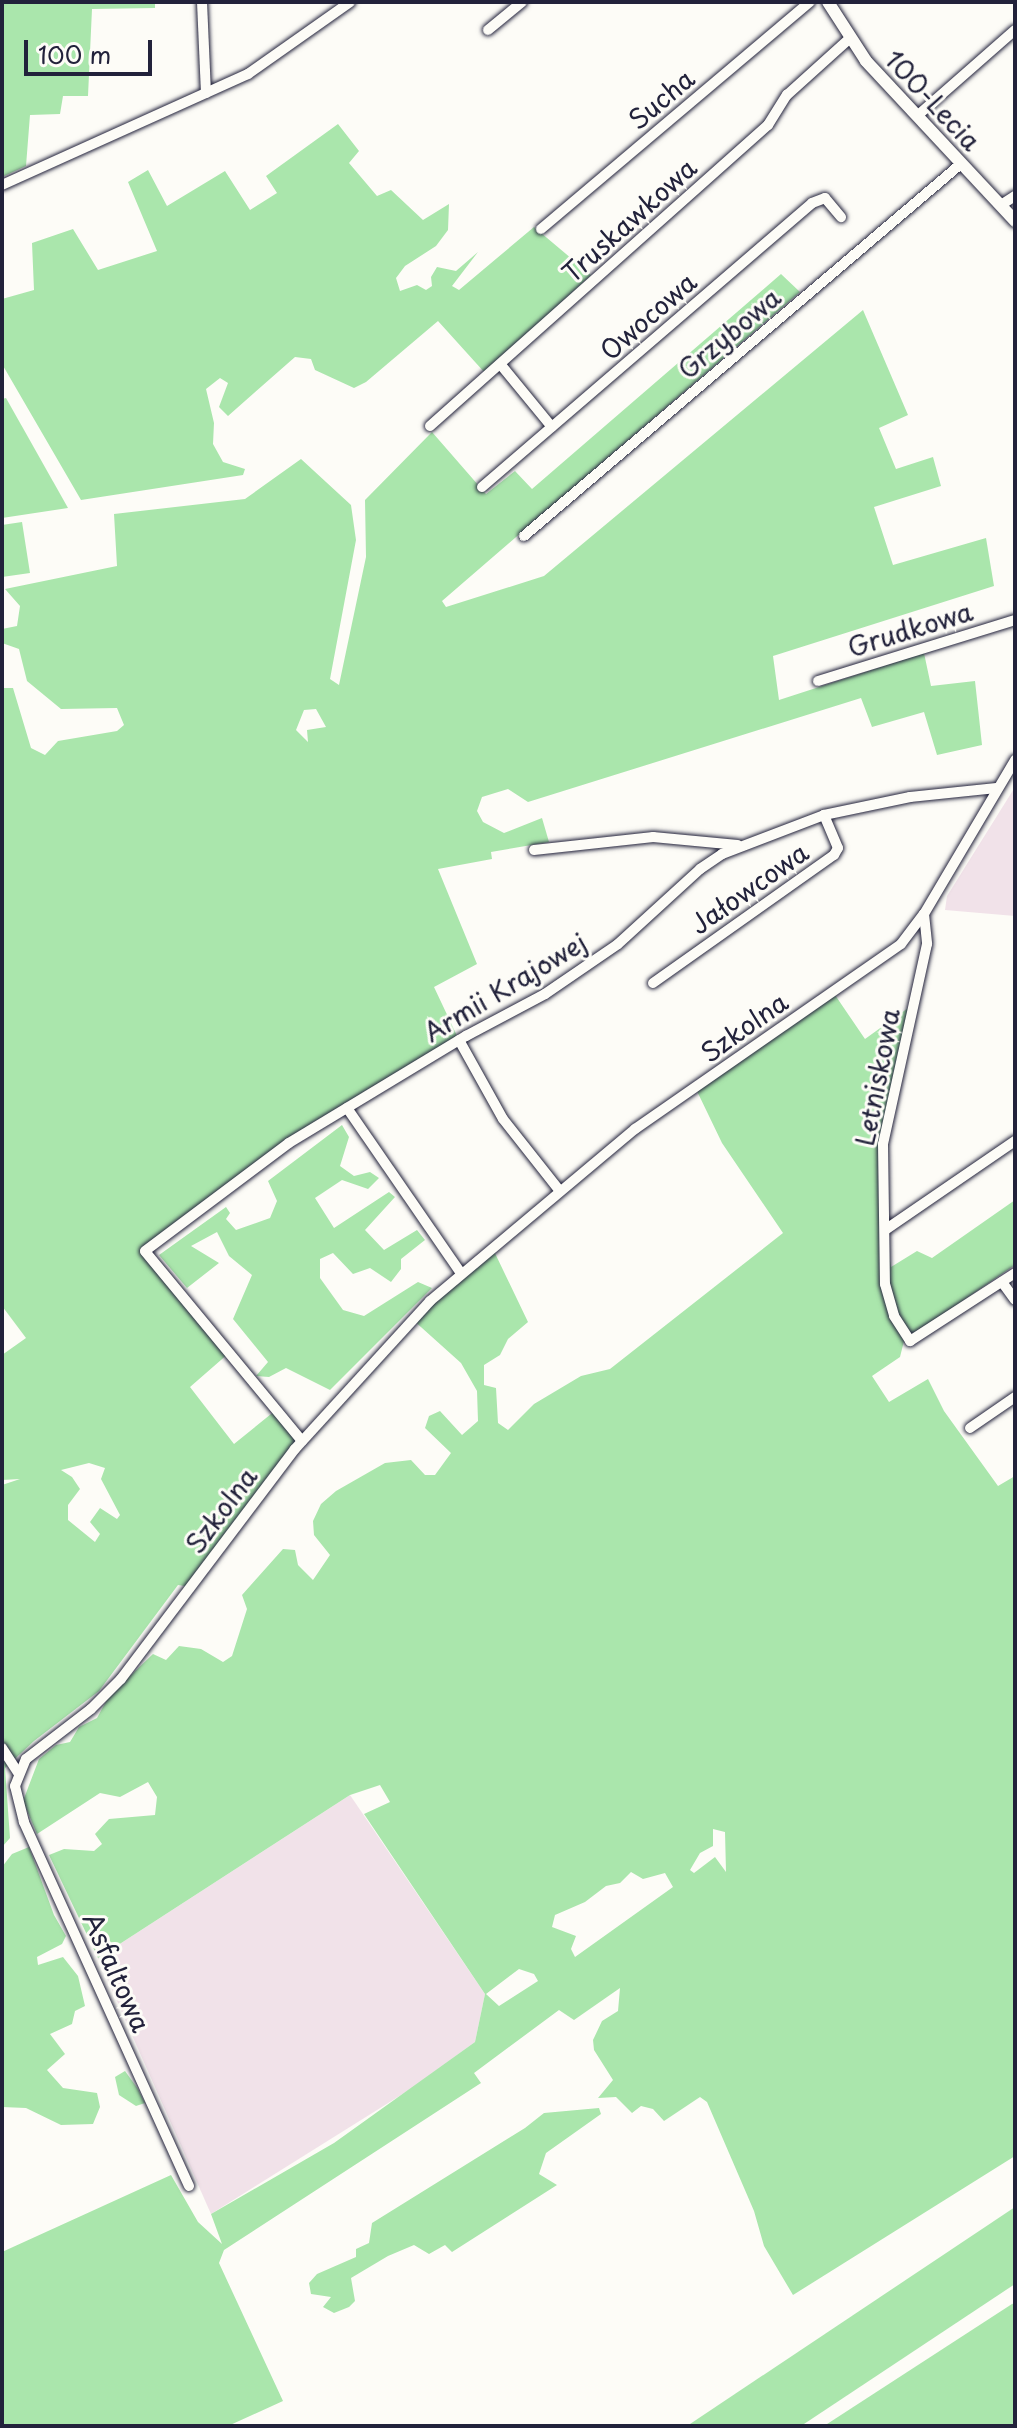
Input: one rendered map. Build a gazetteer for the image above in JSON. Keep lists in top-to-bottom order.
{
  "streets": {
    "street": [
      "Sucha",
      "100-Lecia",
      "Truskawkowa",
      "Owocowa",
      "Grzybowa",
      "Grudkowa",
      "Jałowcowa",
      "Armii Krajowej",
      "Szkolna",
      "Letniskowa",
      "Asfaltowa"
    ]
  },
  "crossings": [
    ["100-Lecia", "Truskawkowa"],
    ["100-Lecia", "Grzybowa"],
    ["Jałowcowa", "Armii Krajowej"],
    ["Armii Krajowej", "Szkolna"],
    ["Szkolna", "Letniskowa"],
    ["Szkolna", "Asfaltowa"]
  ],
  "scale_bar": "100 m"
}
